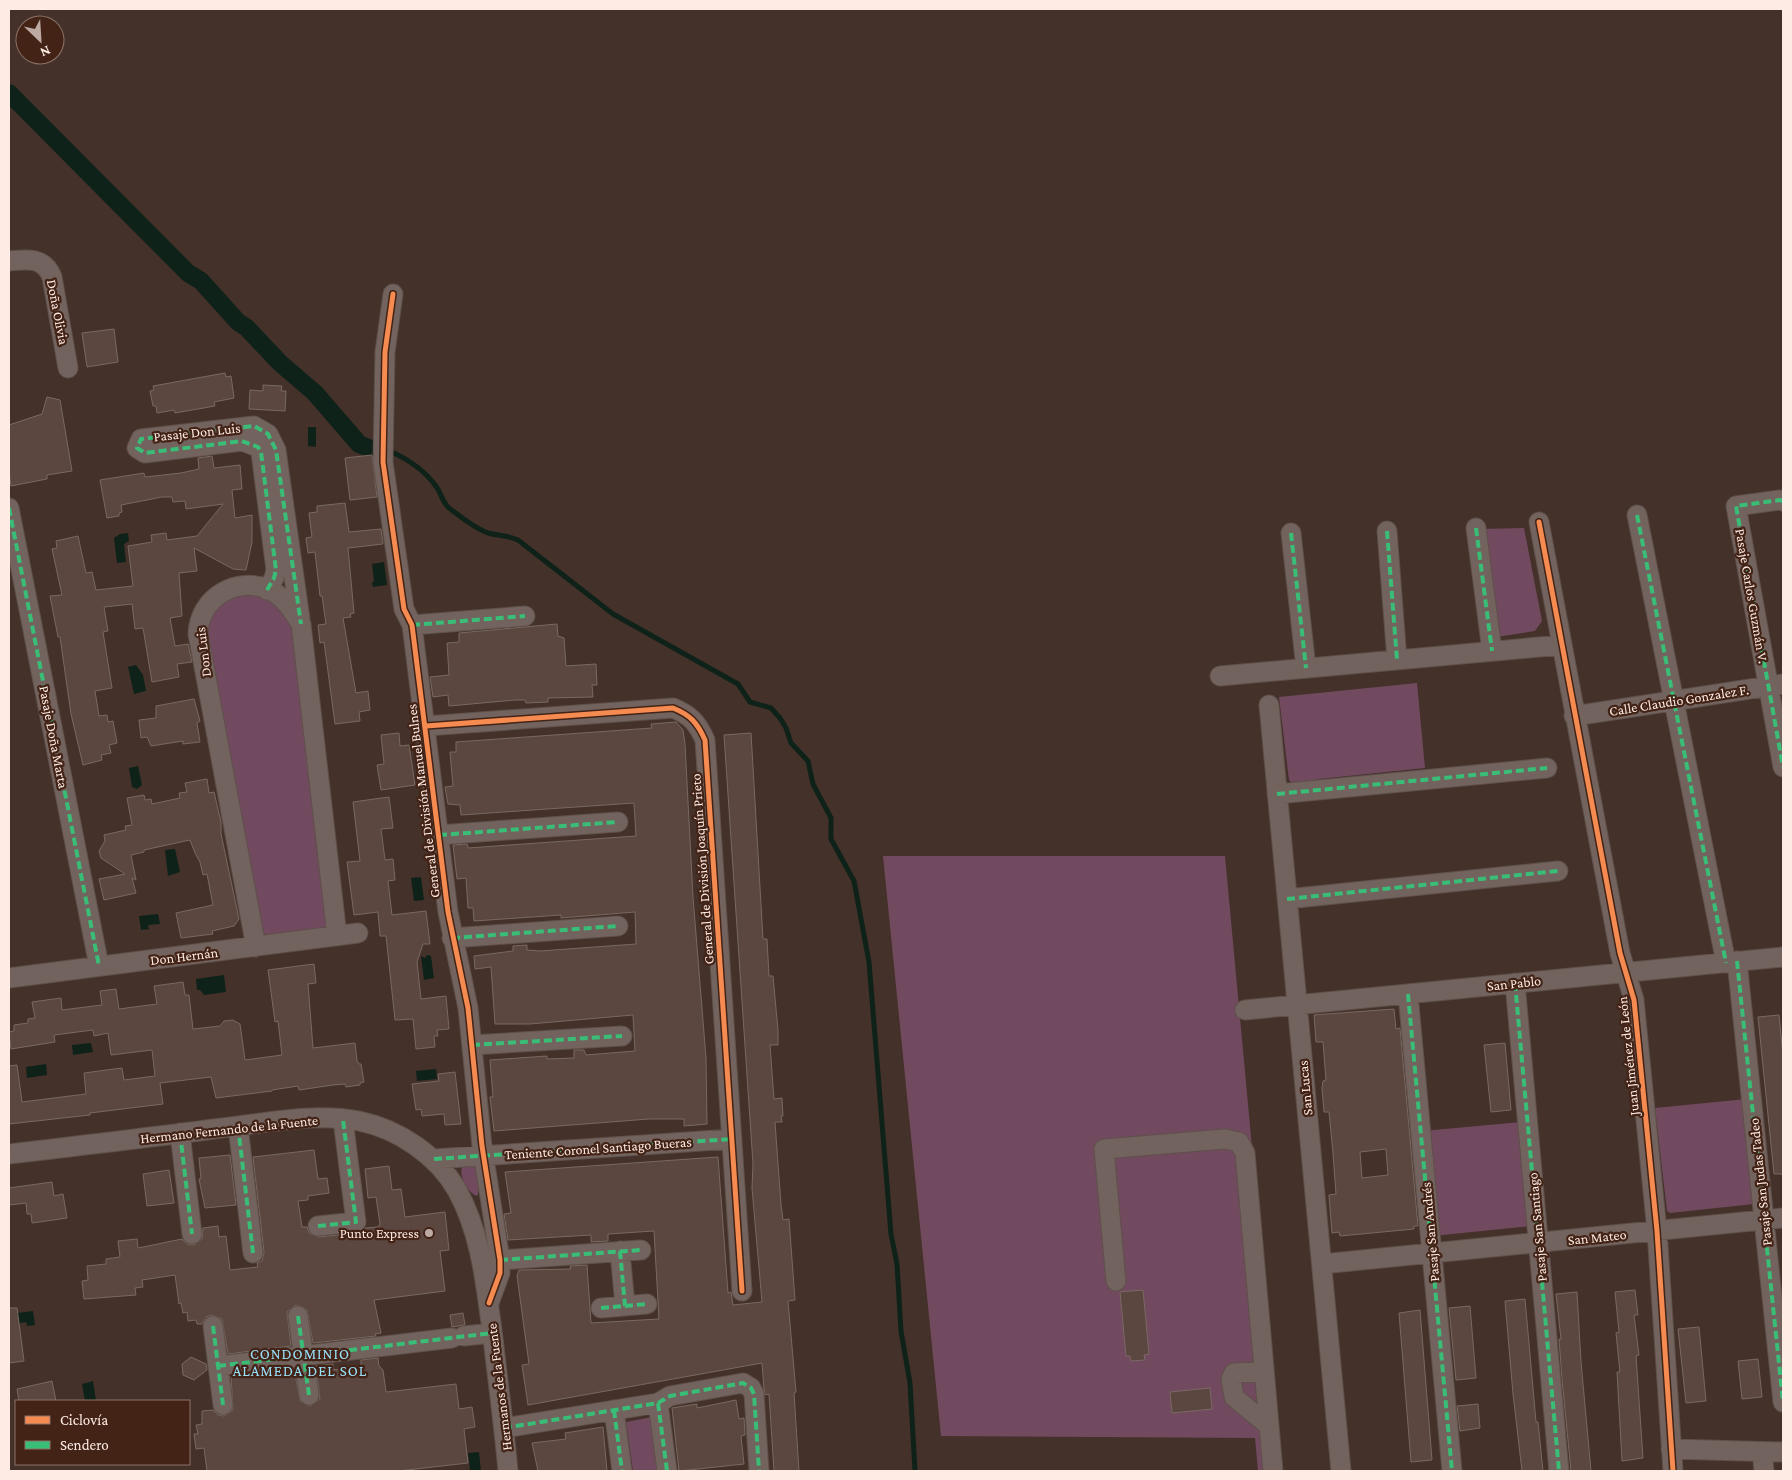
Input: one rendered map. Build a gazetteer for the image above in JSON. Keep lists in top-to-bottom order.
{
  "streets": {
    "street": [
      "Doña Olivia",
      "Pasaje Don Luis",
      "Pasaje Carlos Guzmán V.",
      "Don Luis",
      "Calle Claudio Gonzalez F.",
      "Pasaje Doña Marta",
      "General de División Manuel Bulnes",
      "General de División Joaquín Prieto",
      "Don Hernán",
      "San Pablo",
      "Juan Jiménez de León",
      "San Lucas",
      "Hermano Fernando de la Fuente",
      "Teniente Coronel Santiago Bueras",
      "Pasaje San Judas Tadeo",
      "Pasaje San Santiago",
      "Pasaje San Andrés",
      "San Mateo",
      "Hermanos de la Fuente"
    ]
  },
  "crossings": [
    ["Pasaje Don Luis", "Don Luis"],
    ["Pasaje Carlos Guzmán V.", "Calle Claudio Gonzalez F."],
    ["Don Luis", "Don Hernán"],
    ["Calle Claudio Gonzalez F.", "Juan Jiménez de León"],
    ["Calle Claudio Gonzalez F.", "Pasaje San Judas Tadeo"],
    ["Pasaje Doña Marta", "Don Hernán"],
    ["General de División Manuel Bulnes", "General de División Joaquín Prieto"],
    ["General de División Manuel Bulnes", "Hermano Fernando de la Fuente"],
    ["General de División Manuel Bulnes", "Teniente Coronel Santiago Bueras"],
    ["General de División Manuel Bulnes", "Hermanos de la Fuente"],
    ["General de División Joaquín Prieto", "Teniente Coronel Santiago Bueras"],
    ["San Pablo", "Juan Jiménez de León"],
    ["San Pablo", "San Lucas"],
    ["San Pablo", "Pasaje San Judas Tadeo"],
    ["San Pablo", "Pasaje San Santiago"],
    ["San Pablo", "Pasaje San Andrés"],
    ["Juan Jiménez de León", "San Mateo"],
    ["San Lucas", "San Mateo"],
    ["Hermano Fernando de la Fuente", "Teniente Coronel Santiago Bueras"],
    ["Hermano Fernando de la Fuente", "Hermanos de la Fuente"],
    ["Pasaje San Judas Tadeo", "San Mateo"],
    ["Pasaje San Santiago", "San Mateo"],
    ["Pasaje San Andrés", "San Mateo"]
  ],
  "districts": ["CONDOMINIO ALAMEDA DEL SOL"],
  "places": ["Punto Express"],
  "legend": ["Ciclovía", "Sendero"],
  "north": "bottom right"
}
